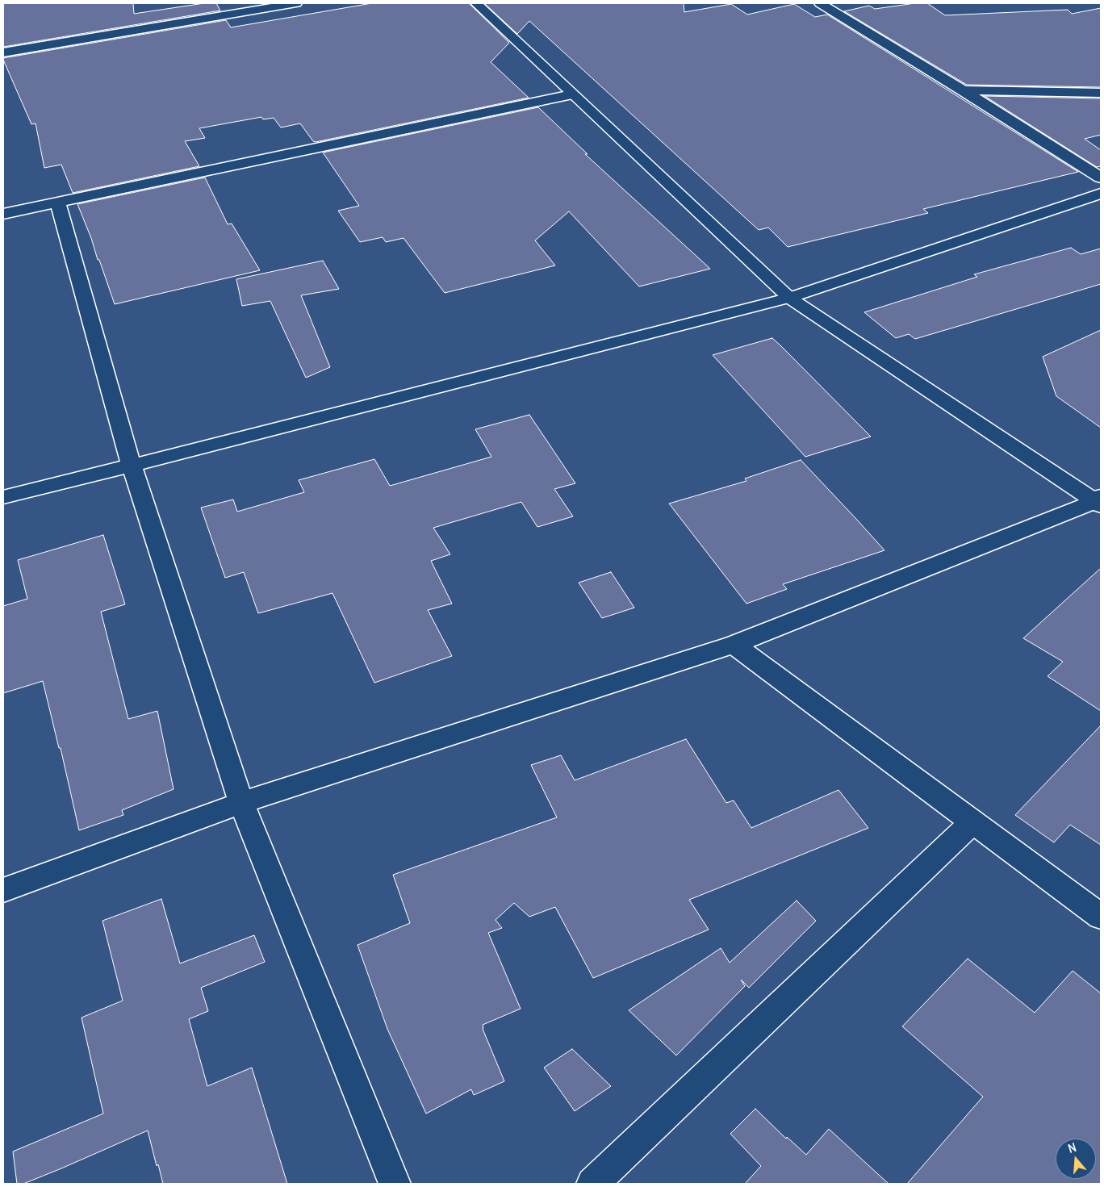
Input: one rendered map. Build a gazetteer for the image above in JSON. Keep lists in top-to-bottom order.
{
  "north": "top"
}
